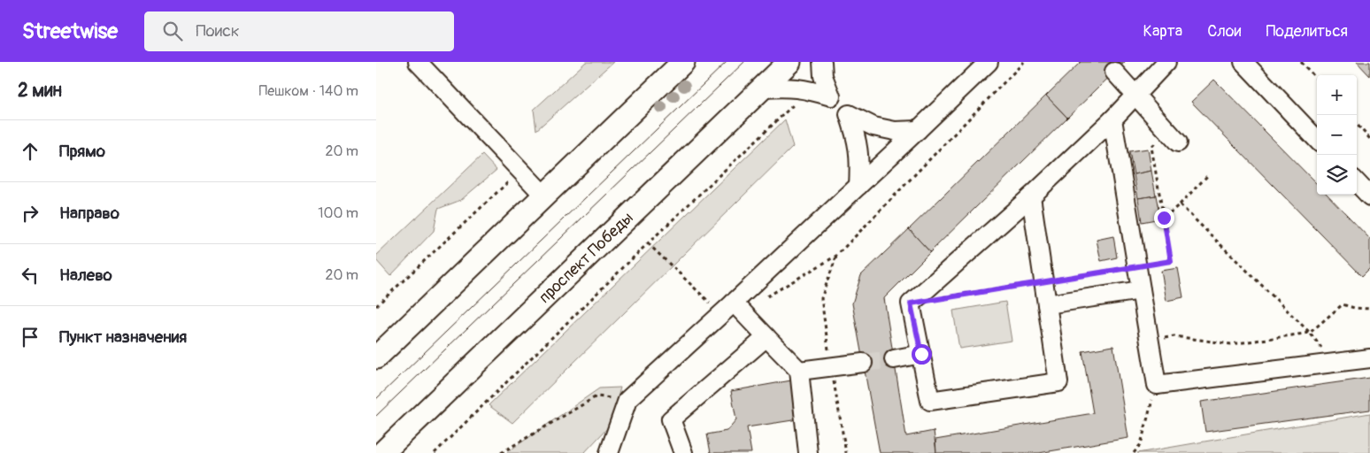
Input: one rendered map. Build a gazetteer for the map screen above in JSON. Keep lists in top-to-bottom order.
{
  "streets": {
    "main road": ["проспект Победы"]
  },
  "page": {
    "header": "Streetwise",
    "search": "Поиск",
    "nav": ["Карта", "Слои", "Поделиться"],
    "heading": ["2 мин", "Пешком · 140 m"],
    "map_buttons": ["+", "−"],
    "list": [
      ["Прямо", "20 m"],
      ["Направо", "100 m"],
      ["Налево", "20 m"],
      "Пункт назначения"
    ]
  }
}
